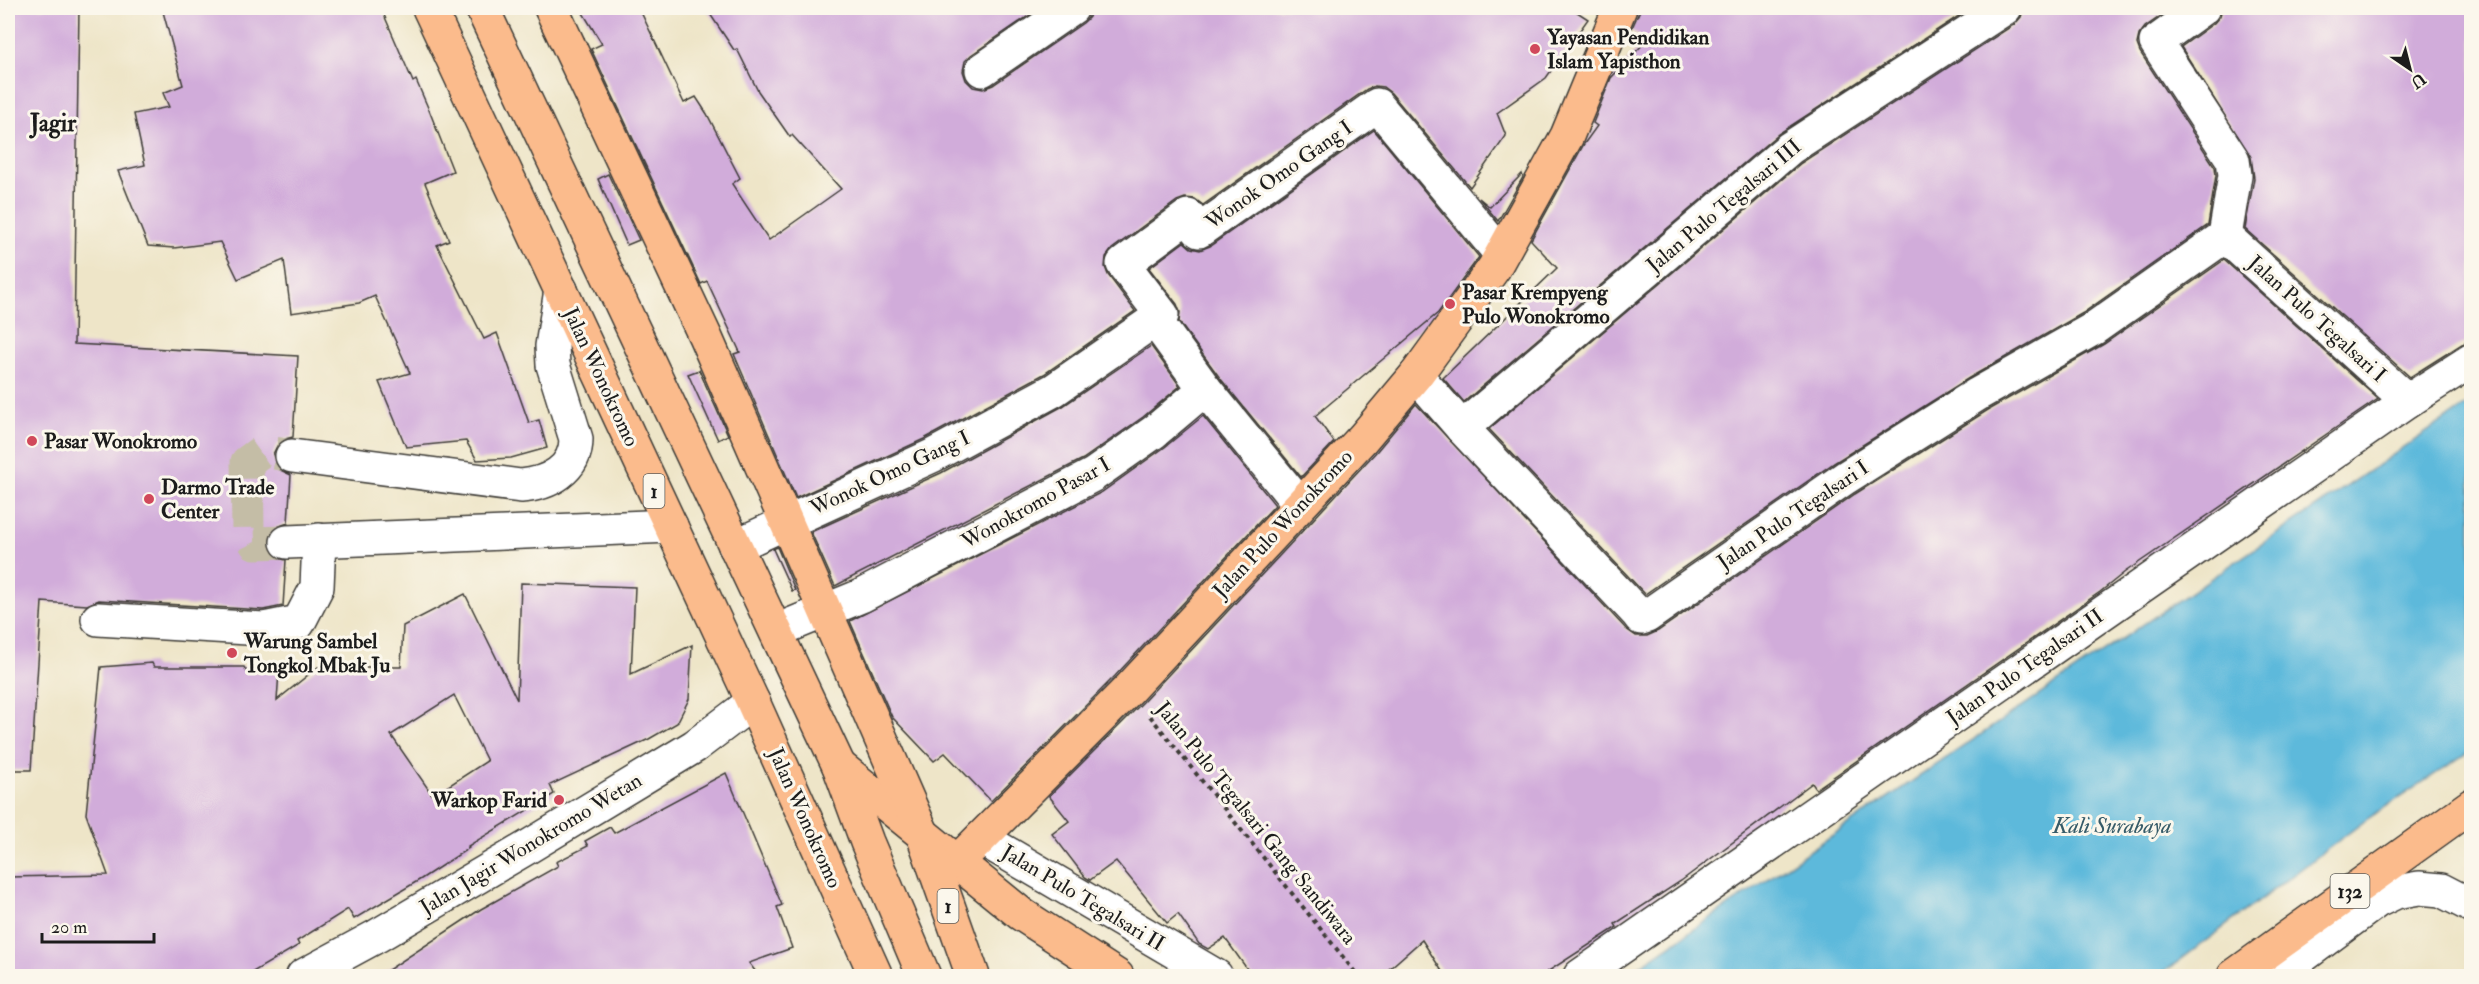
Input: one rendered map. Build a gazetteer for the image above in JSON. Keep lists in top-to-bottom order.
{
  "streets": {
    "main road": [
      "Jalan Wonokromo",
      "1",
      "Jalan Pulo Wonokromo",
      "132"
    ],
    "street": [
      "Wonok Omo Gang I",
      "Jalan Pulo Tegalsari III",
      "Jalan Pulo Tegalsari I",
      "Wonokromo Pasar I",
      "Jalan Pulo Tegalsari II",
      "Jalan Jagir Wonokromo Wetan"
    ],
    "path": ["Jalan Pulo Tegalsari Gang Sandiwara"]
  },
  "crossings": [
    ["Wonok Omo Gang I", "Jalan Pulo Wonokromo"],
    ["Jalan Pulo Tegalsari III", "Jalan Pulo Tegalsari I"],
    ["Jalan Pulo Tegalsari I", "Jalan Pulo Wonokromo"],
    ["Jalan Pulo Tegalsari I", "Jalan Pulo Tegalsari II"],
    ["Jalan Wonokromo", "Jalan Jagir Wonokromo Wetan"],
    ["Jalan Pulo Wonokromo", "Jalan Pulo Tegalsari II"],
    ["Jalan Pulo Wonokromo", "Jalan Pulo Tegalsari Gang Sandiwara"]
  ],
  "districts": ["Jagir"],
  "water": ["Kali Surabaya"],
  "places": [
    "Yayasan Pendidikan Islam Yapisthon",
    "Pasar Krempyeng Pulo Wonokromo",
    "Pasar Wonokromo",
    "Darmo Trade Center",
    "Warung Sambel Tongkol Mbak Ju",
    "Warkop Farid"
  ],
  "scale_bar": "20 m",
  "north": "bottom right"
}
